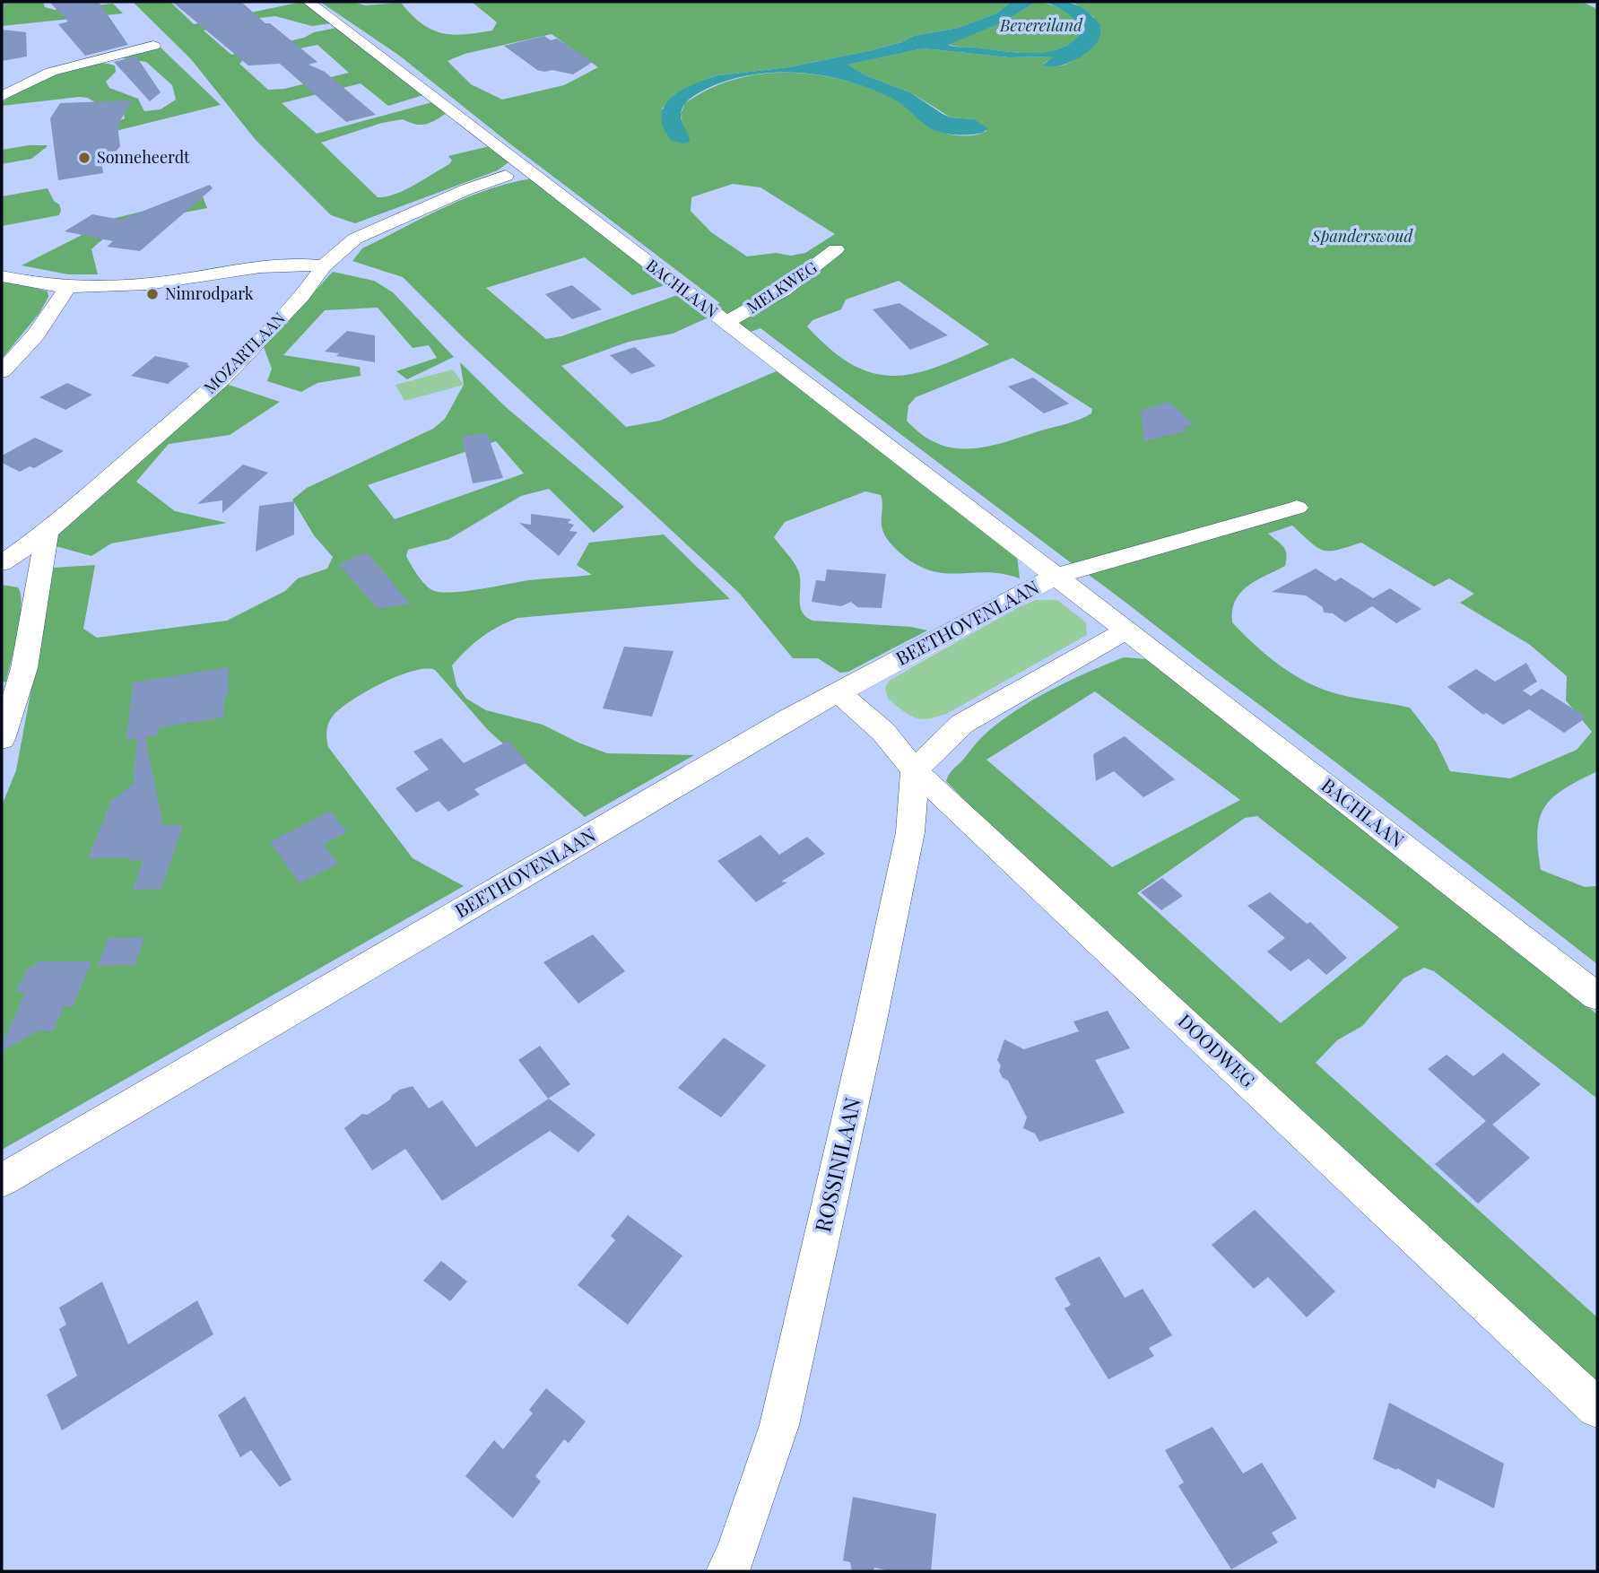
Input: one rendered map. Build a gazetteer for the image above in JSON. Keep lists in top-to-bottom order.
{
  "streets": {
    "street": [
      "MELKWEG",
      "BACHLAAN",
      "MOZARTLAAN",
      "BEETHOVENLAAN",
      "DOODWEG",
      "ROSSINILAAN"
    ]
  },
  "crossings": [
    ["MELKWEG", "BACHLAAN"],
    ["BACHLAAN", "BEETHOVENLAAN"],
    ["BEETHOVENLAAN", "DOODWEG"],
    ["DOODWEG", "ROSSINILAAN"]
  ],
  "parks": ["Bevereiland", "Spanderswoud"],
  "places": ["Sonneheerdt", "Nimrodpark"]
}
